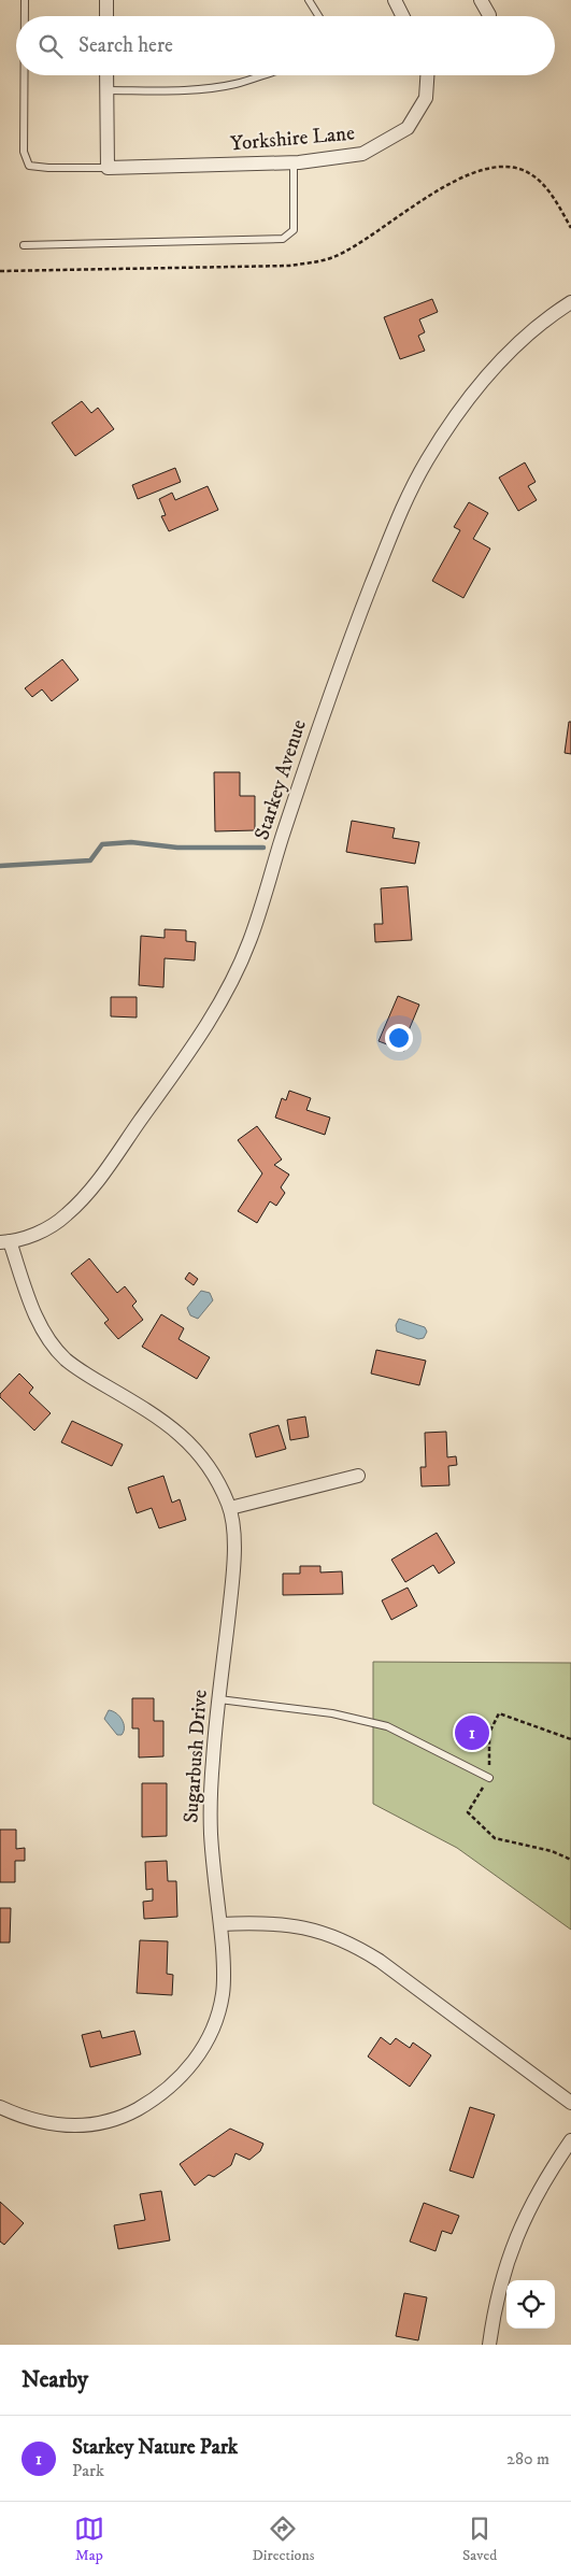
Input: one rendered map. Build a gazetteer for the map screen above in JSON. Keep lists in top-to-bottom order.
{
  "streets": {
    "street": ["Yorkshire Lane", "Starkey Avenue", "Sugarbush Drive"]
  },
  "crossings": [
    ["Starkey Avenue", "Sugarbush Drive"]
  ],
  "page": {
    "search": "Search here",
    "pins": "1",
    "heading": "Nearby",
    "list": [
      {
        "mark": "1",
        "name": "Starkey Nature Park",
        "note": "Park",
        "value": "280 m"
      }
    ],
    "nav": ["Map", "Directions", "Saved"]
  }
}
